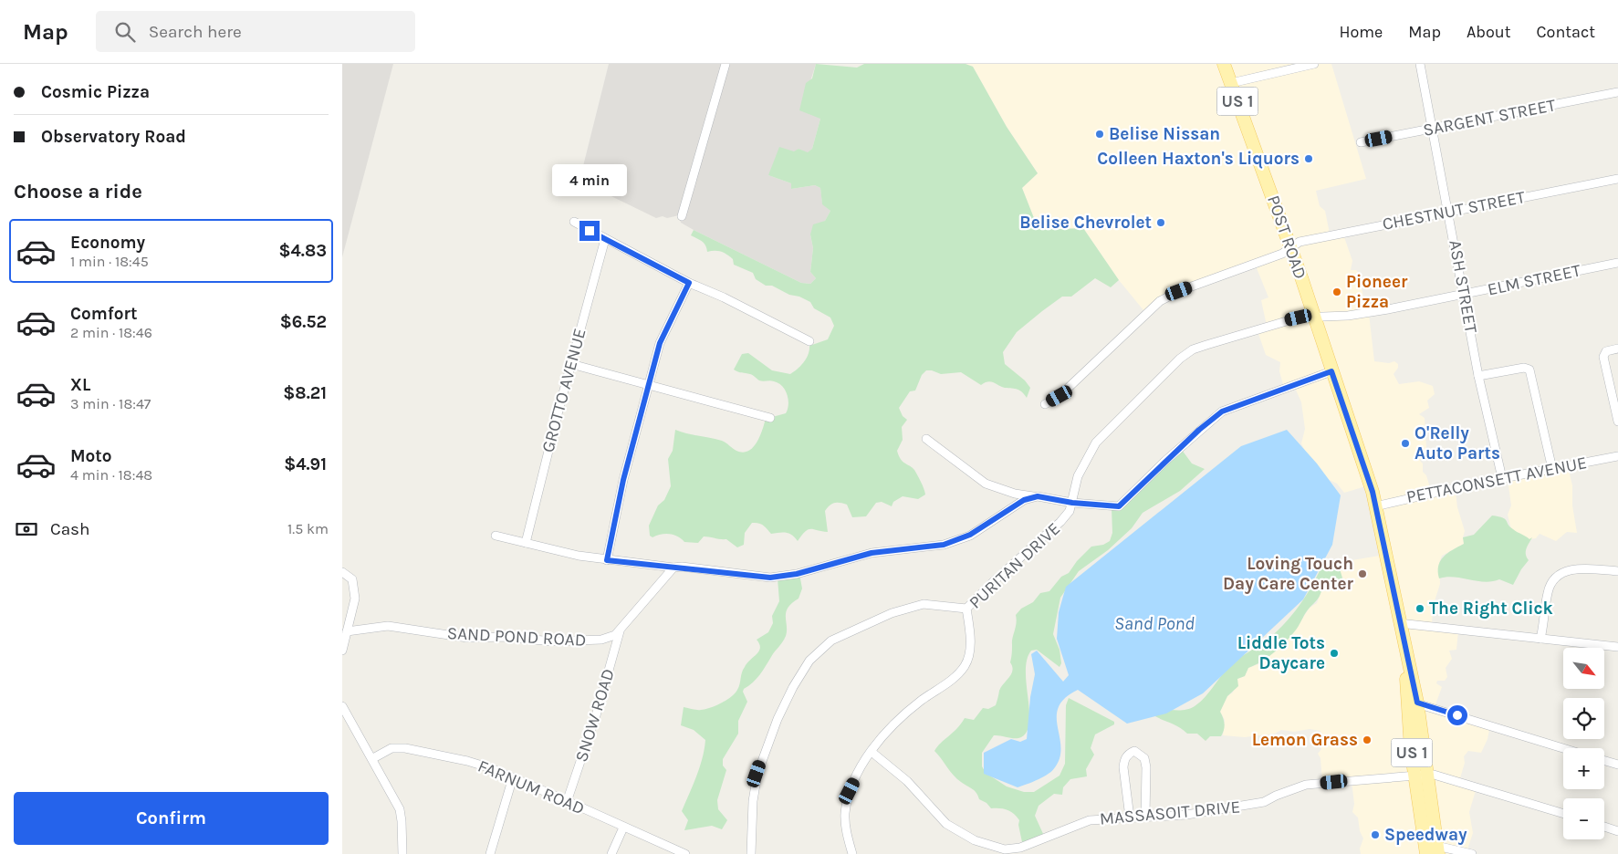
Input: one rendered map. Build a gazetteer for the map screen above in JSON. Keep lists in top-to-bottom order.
{
  "streets": {
    "main road": ["US 1", "POST ROAD"],
    "street": [
      "SARGENT STREET",
      "CHESTNUT STREET",
      "ELM STREET",
      "ASH STREET",
      "GROTTO AVENUE",
      "PETTACONSETT AVENUE",
      "PURITAN DRIVE",
      "SAND POND ROAD",
      "SNOW ROAD",
      "FARNUM ROAD",
      "MASSASOIT DRIVE"
    ]
  },
  "crossings": [
    ["SARGENT STREET", "ASH STREET"],
    ["CHESTNUT STREET", "POST ROAD"],
    ["CHESTNUT STREET", "ASH STREET"],
    ["POST ROAD", "ELM STREET"],
    ["POST ROAD", "PETTACONSETT AVENUE"],
    ["POST ROAD", "MASSASOIT DRIVE"],
    ["ELM STREET", "ASH STREET"],
    ["ELM STREET", "PURITAN DRIVE"],
    ["ASH STREET", "PETTACONSETT AVENUE"],
    ["PURITAN DRIVE", "MASSASOIT DRIVE"],
    ["SAND POND ROAD", "SNOW ROAD"],
    ["SNOW ROAD", "FARNUM ROAD"]
  ],
  "water": ["Sand Pond"],
  "places": [
    "Belise Nissan",
    "Colleen Haxton's Liquors",
    "Belise Chevrolet",
    "Pioneer Pizza",
    "O'Relly Auto Parts",
    "Loving Touch Day Care Center",
    "The Right Click",
    "Liddle Tots Daycare",
    "Lemon Grass",
    "Speedway"
  ],
  "north": "bottom right",
  "page": {
    "header": "Map",
    "search": "Search here",
    "nav": [
      "Home",
      "Map",
      "About",
      "Contact"
    ],
    "banner": ["Cosmic Pizza", "Observatory Road"],
    "heading": "Choose a ride",
    "bubble": "4 min",
    "list": [
      {
        "name": "Economy",
        "note": "1 min · 18:45",
        "value": "$4.83"
      },
      {
        "name": "Comfort",
        "note": "2 min · 18:46",
        "value": "$6.52"
      },
      {
        "name": "XL",
        "note": "3 min · 18:47",
        "value": "$8.21"
      },
      {
        "name": "Moto",
        "note": "4 min · 18:48",
        "value": "$4.91"
      }
    ],
    "pay": ["Cash", "1.5 km"],
    "map_buttons": ["+", "−"],
    "buttons": "Confirm"
  }
}
